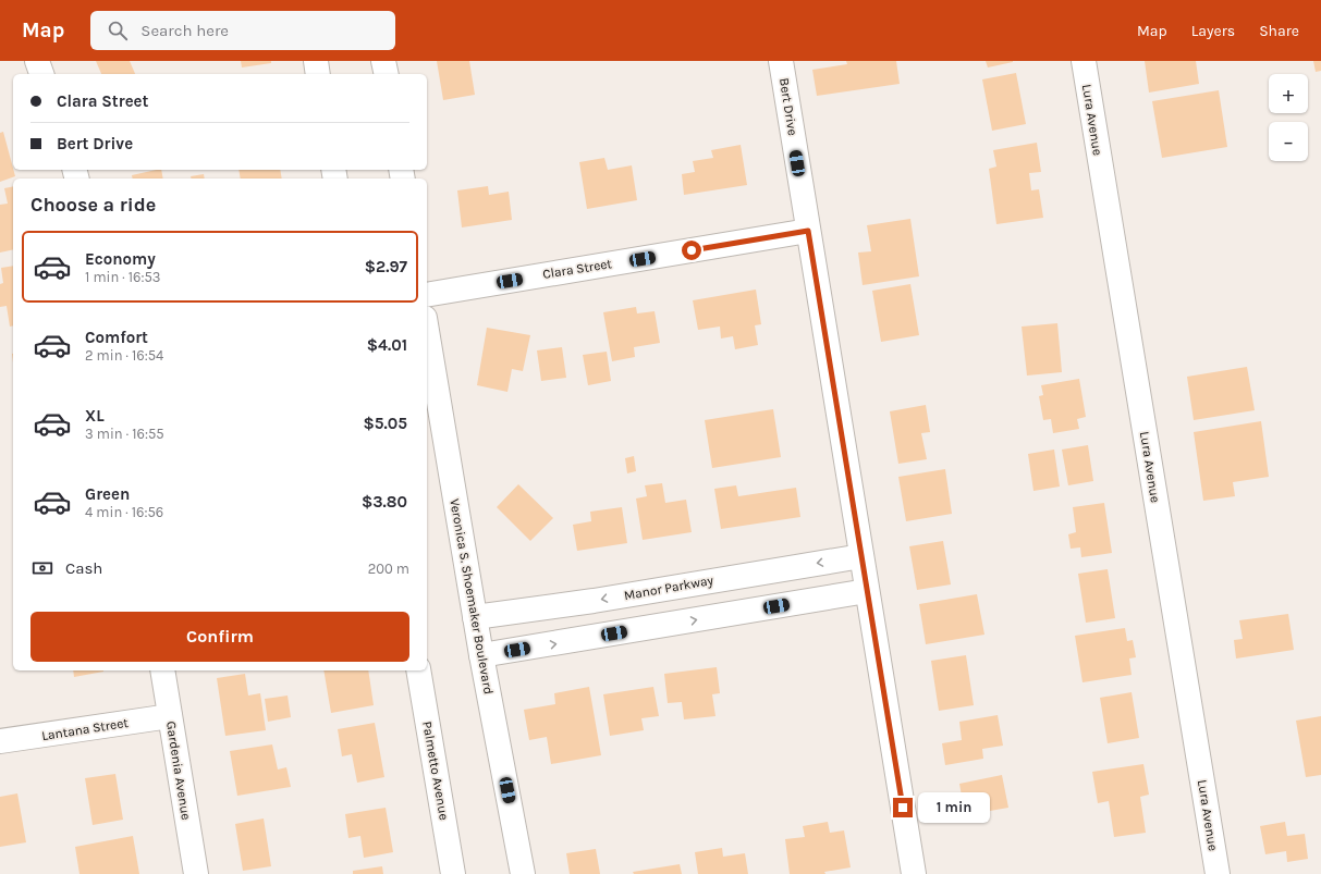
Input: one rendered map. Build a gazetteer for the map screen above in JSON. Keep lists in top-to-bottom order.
{
  "streets": {
    "street": [
      "Bert Drive",
      "Lura Avenue",
      "Clara Street",
      "Manor Parkway",
      "Veronica S. Shoemaker Boulevard",
      "Lantana Street",
      "Gardenia Avenue",
      "Palmetto Avenue"
    ]
  },
  "crossings": [
    ["Bert Drive", "Clara Street"],
    ["Bert Drive", "Manor Parkway"],
    ["Manor Parkway", "Veronica S. Shoemaker Boulevard"],
    ["Lantana Street", "Gardenia Avenue"]
  ],
  "page": {
    "header": "Map",
    "search": "Search here",
    "nav": ["Map", "Layers", "Share"],
    "map_buttons": ["+", "−"],
    "banner": ["Clara Street", "Bert Drive"],
    "heading": "Choose a ride",
    "list": [
      {
        "name": "Economy",
        "note": "1 min · 16:53",
        "value": "$2.97"
      },
      {
        "name": "Comfort",
        "note": "2 min · 16:54",
        "value": "$4.01"
      },
      {
        "name": "XL",
        "note": "3 min · 16:55",
        "value": "$5.05"
      },
      {
        "name": "Green",
        "note": "4 min · 16:56",
        "value": "$3.80"
      }
    ],
    "pay": ["Cash", "200 m"],
    "buttons": "Confirm",
    "bubble": "1 min"
  }
}
